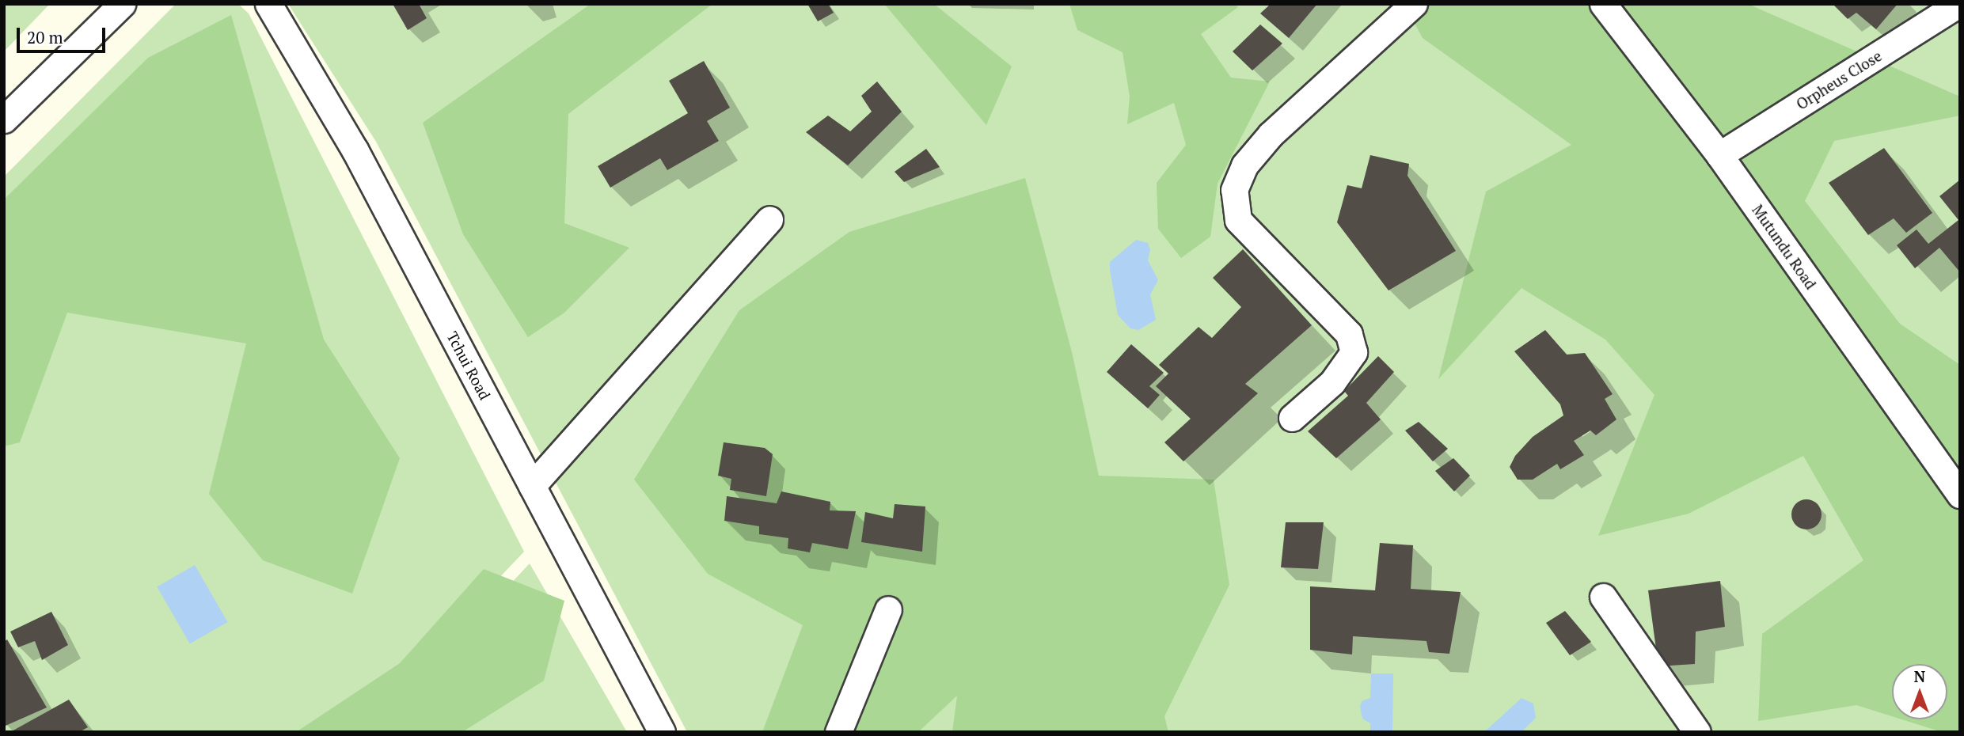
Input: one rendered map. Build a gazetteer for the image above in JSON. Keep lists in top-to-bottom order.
{
  "streets": {
    "street": ["Orpheus Close", "Mutundu Road", "Tchui Road"]
  },
  "crossings": [
    ["Orpheus Close", "Mutundu Road"]
  ],
  "scale_bar": "20 m",
  "north": "top"
}
